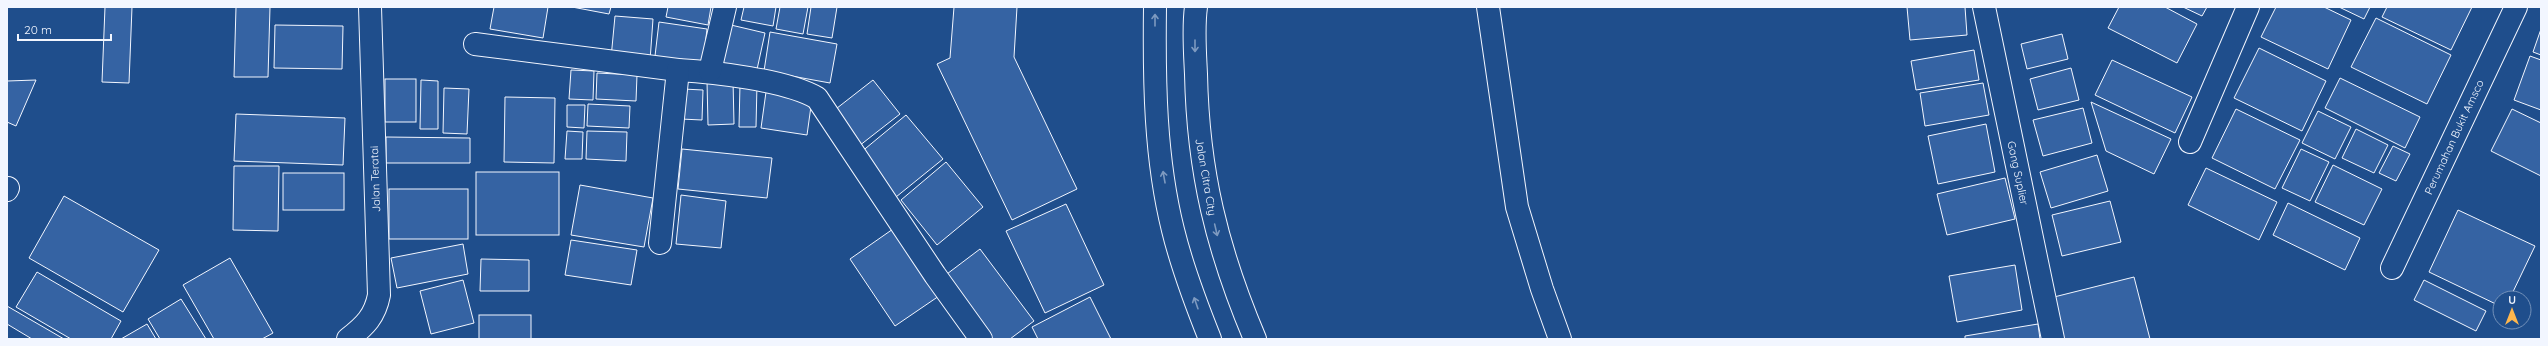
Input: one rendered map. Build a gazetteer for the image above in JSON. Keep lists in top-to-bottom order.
{
  "streets": {
    "street": [
      "Perumahan Bukit Amsco",
      "Gang Suplier",
      "Jalan Citra City",
      "Jalan Teratai"
    ]
  },
  "scale_bar": "20 m",
  "north": "top"
}
